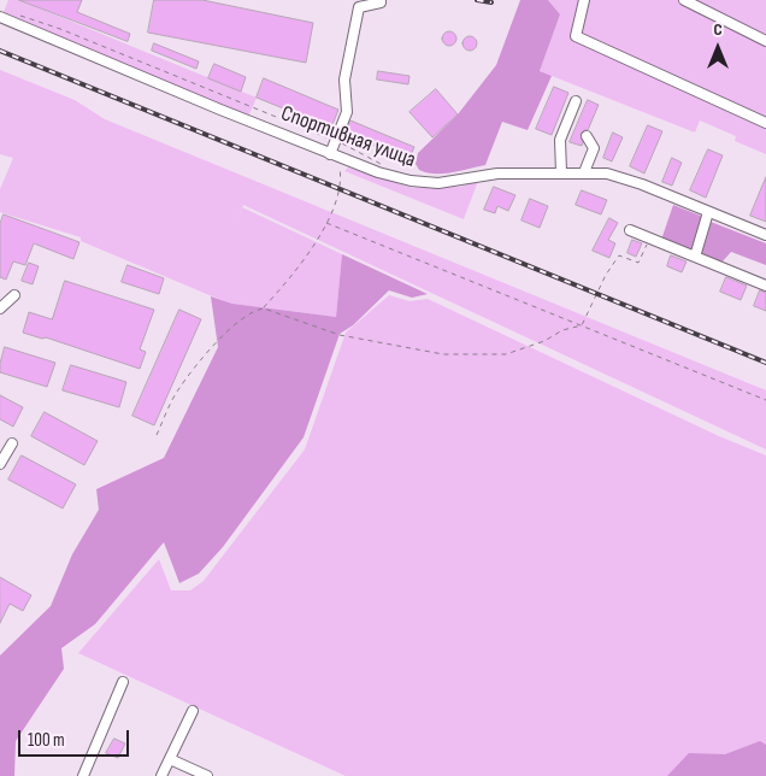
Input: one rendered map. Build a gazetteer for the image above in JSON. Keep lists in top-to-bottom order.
{
  "streets": {
    "street": ["Спортивная улица"]
  },
  "scale_bar": "100 m",
  "north": "top"
}
